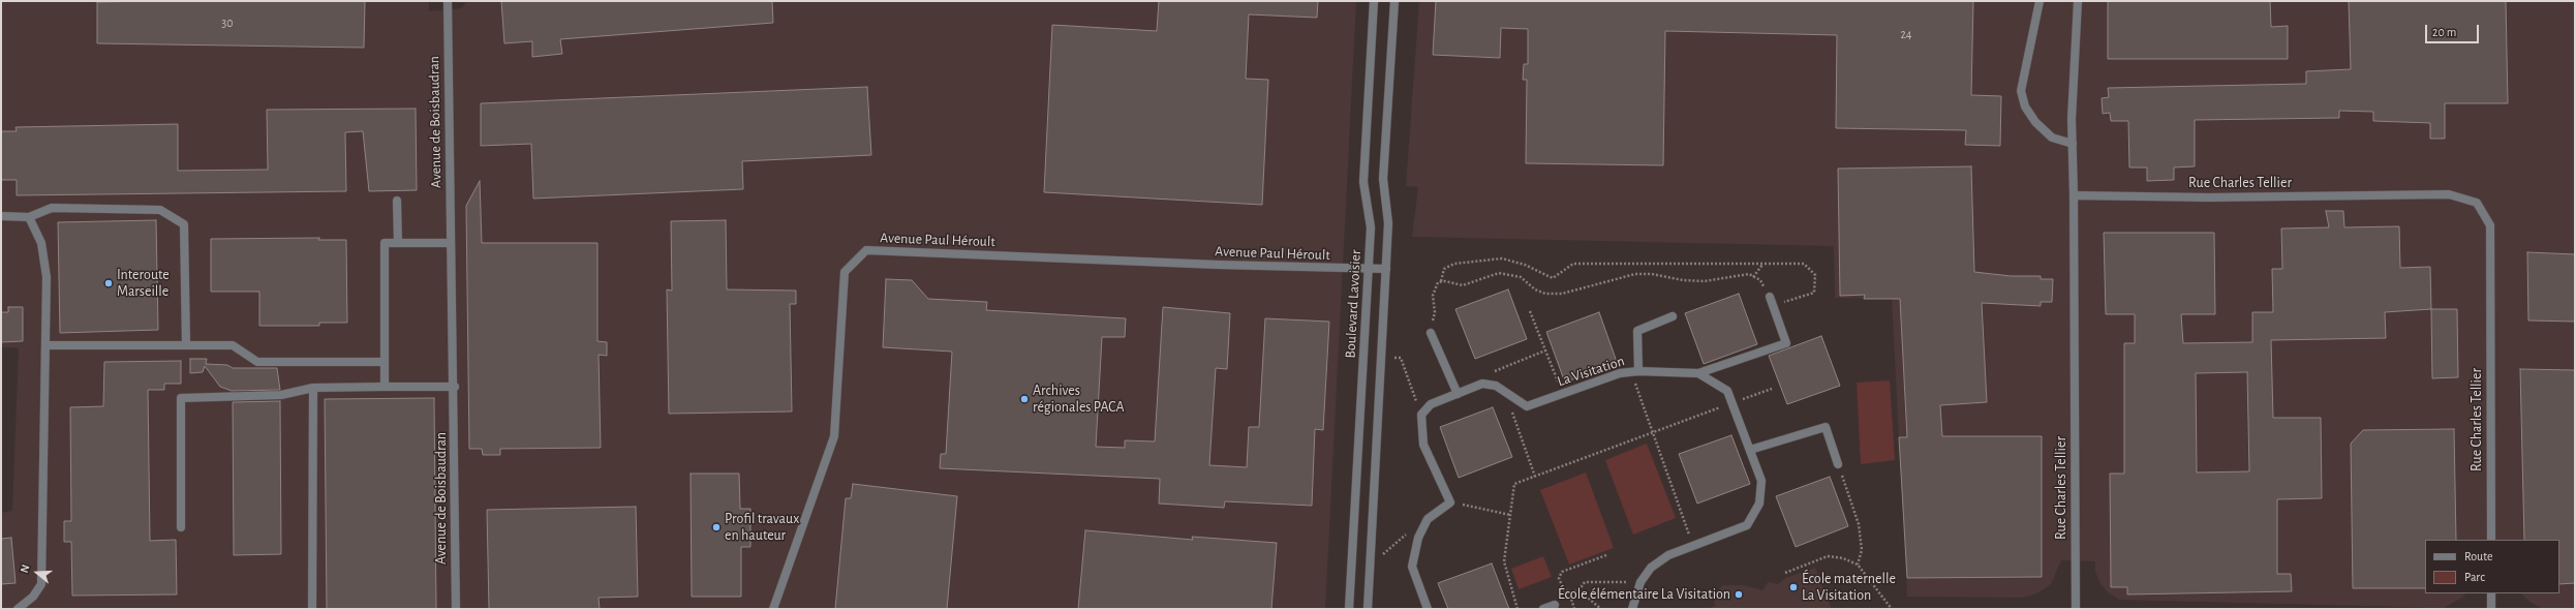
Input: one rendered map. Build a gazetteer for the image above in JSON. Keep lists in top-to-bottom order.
{
  "streets": {
    "street": [
      "Avenue de Boisbaudran",
      "Rue Charles Tellier",
      "Avenue Paul Héroult",
      "Boulevard Lavoisier",
      "La Visitation"
    ]
  },
  "crossings": [
    ["Avenue Paul Héroult", "Boulevard Lavoisier"]
  ],
  "places": [
    "Interoute Marseille",
    "Archives régionales PACA",
    "Profil travaux en hauteur",
    "École maternelle La Visitation",
    "École élémentaire La Visitation"
  ],
  "house_numbers": ["30", "24"],
  "legend": ["Route", "Parc"],
  "scale_bar": "20 m",
  "north": "left"
}
